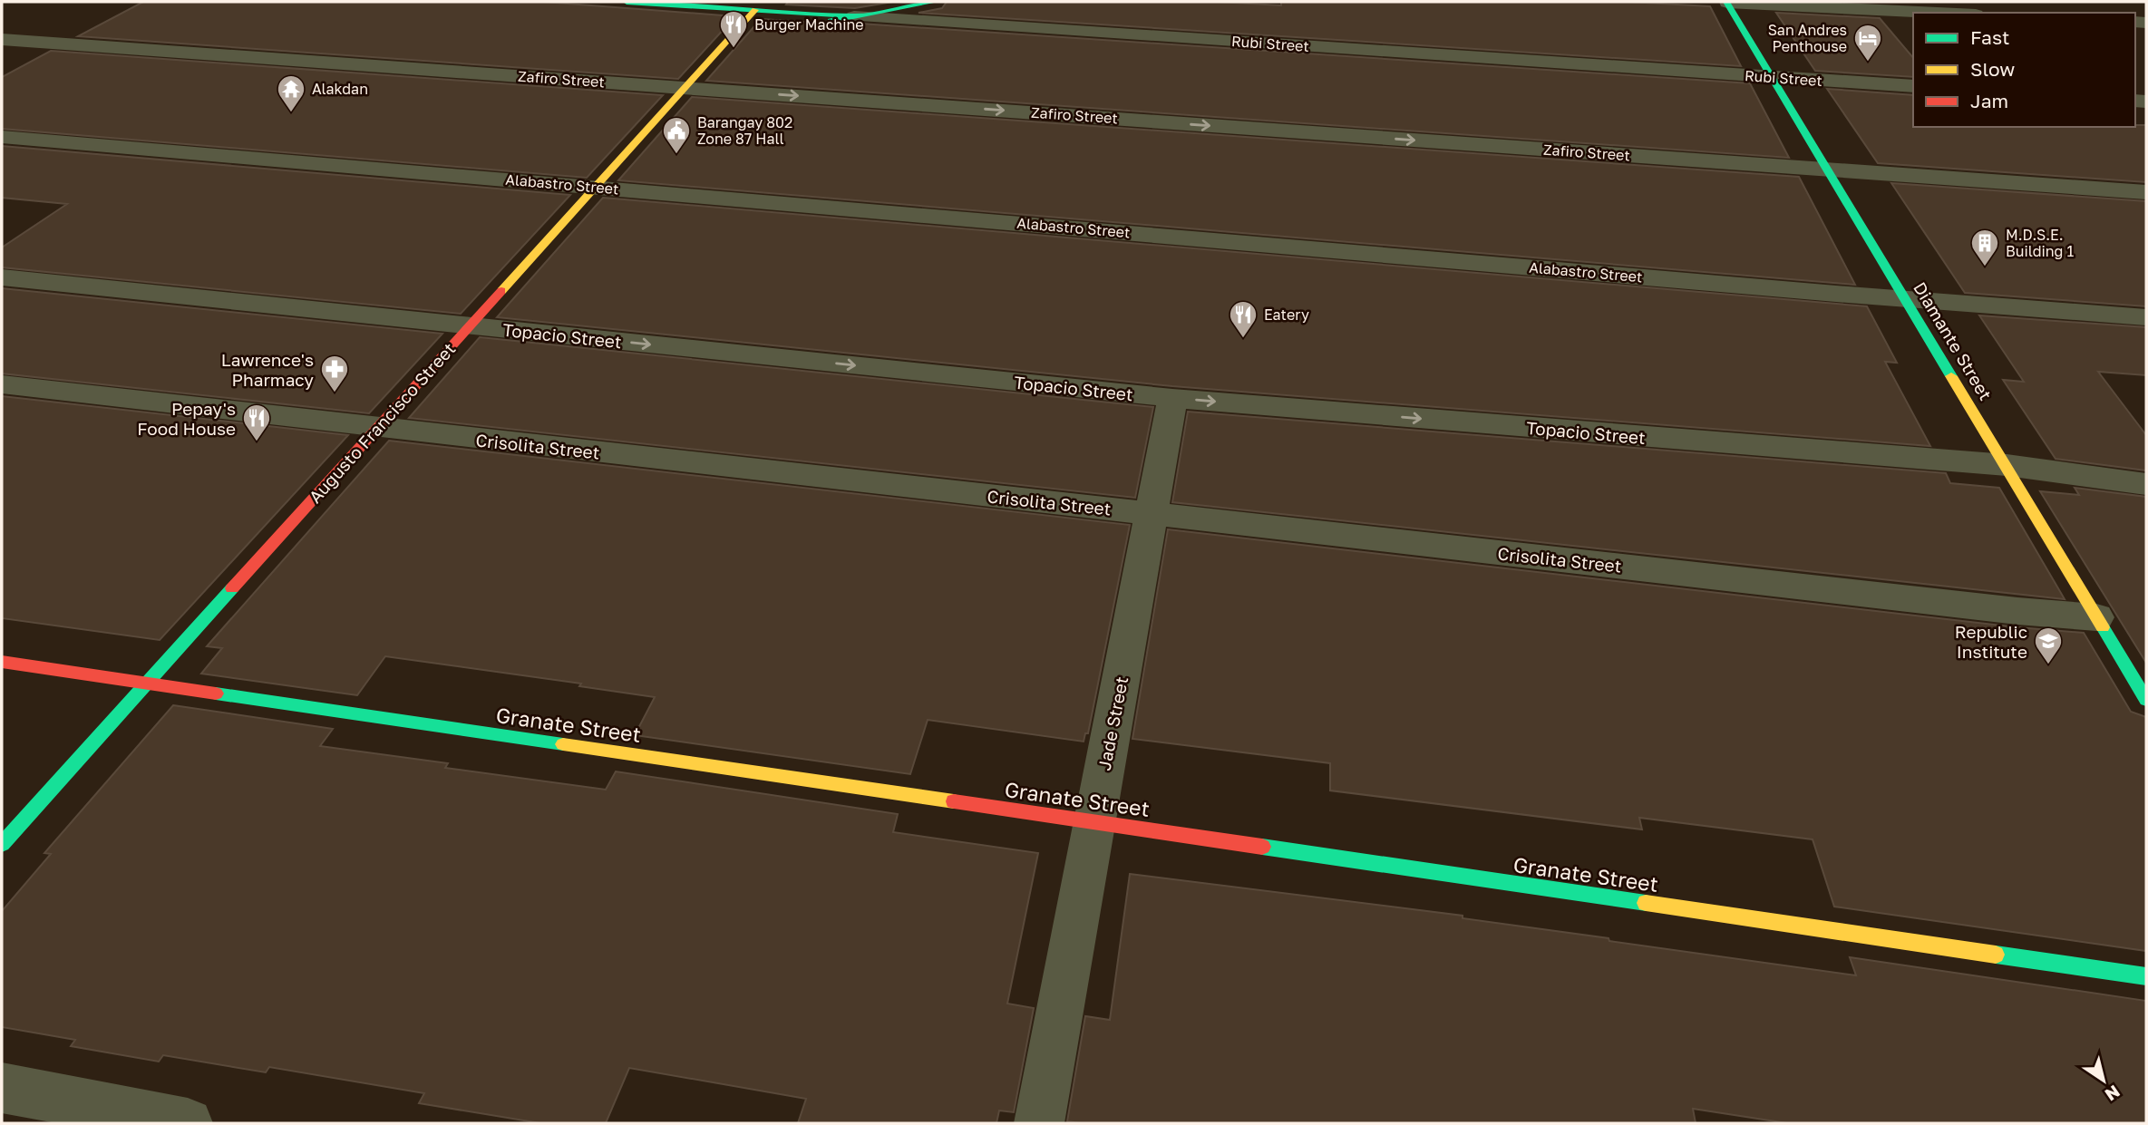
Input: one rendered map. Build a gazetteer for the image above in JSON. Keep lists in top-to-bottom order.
{
  "streets": {
    "street": [
      "Rubi Street",
      "Zafiro Street",
      "Alabastro Street",
      "Topacio Street",
      "Diamante Street",
      "Augusto Francisco Street",
      "Crisolita Street",
      "Jade Street",
      "Granate Street"
    ]
  },
  "crossings": [
    ["Rubi Street", "Diamante Street"],
    ["Rubi Street", "Augusto Francisco Street"],
    ["Zafiro Street", "Diamante Street"],
    ["Zafiro Street", "Augusto Francisco Street"],
    ["Alabastro Street", "Diamante Street"],
    ["Alabastro Street", "Augusto Francisco Street"],
    ["Topacio Street", "Diamante Street"],
    ["Topacio Street", "Augusto Francisco Street"],
    ["Topacio Street", "Jade Street"],
    ["Diamante Street", "Crisolita Street"],
    ["Augusto Francisco Street", "Crisolita Street"],
    ["Augusto Francisco Street", "Granate Street"],
    ["Crisolita Street", "Jade Street"],
    ["Jade Street", "Granate Street"]
  ],
  "one_way": ["Zafiro Street", "Topacio Street"],
  "places": {
    "restaurant": ["Burger Machine", "Eatery", "Pepay's Food House"],
    "hotel": ["San Andres Penthouse"],
    "temple": ["Alakdan"],
    "public building": ["Barangay 802 Zone 87 Hall"],
    "building": ["M.D.S.E. Building 1"],
    "pharmacy": ["Lawrence's Pharmacy"],
    "school or university": ["Republic Institute"]
  },
  "legend": ["Fast", "Slow", "Jam"],
  "north": "bottom right"
}
